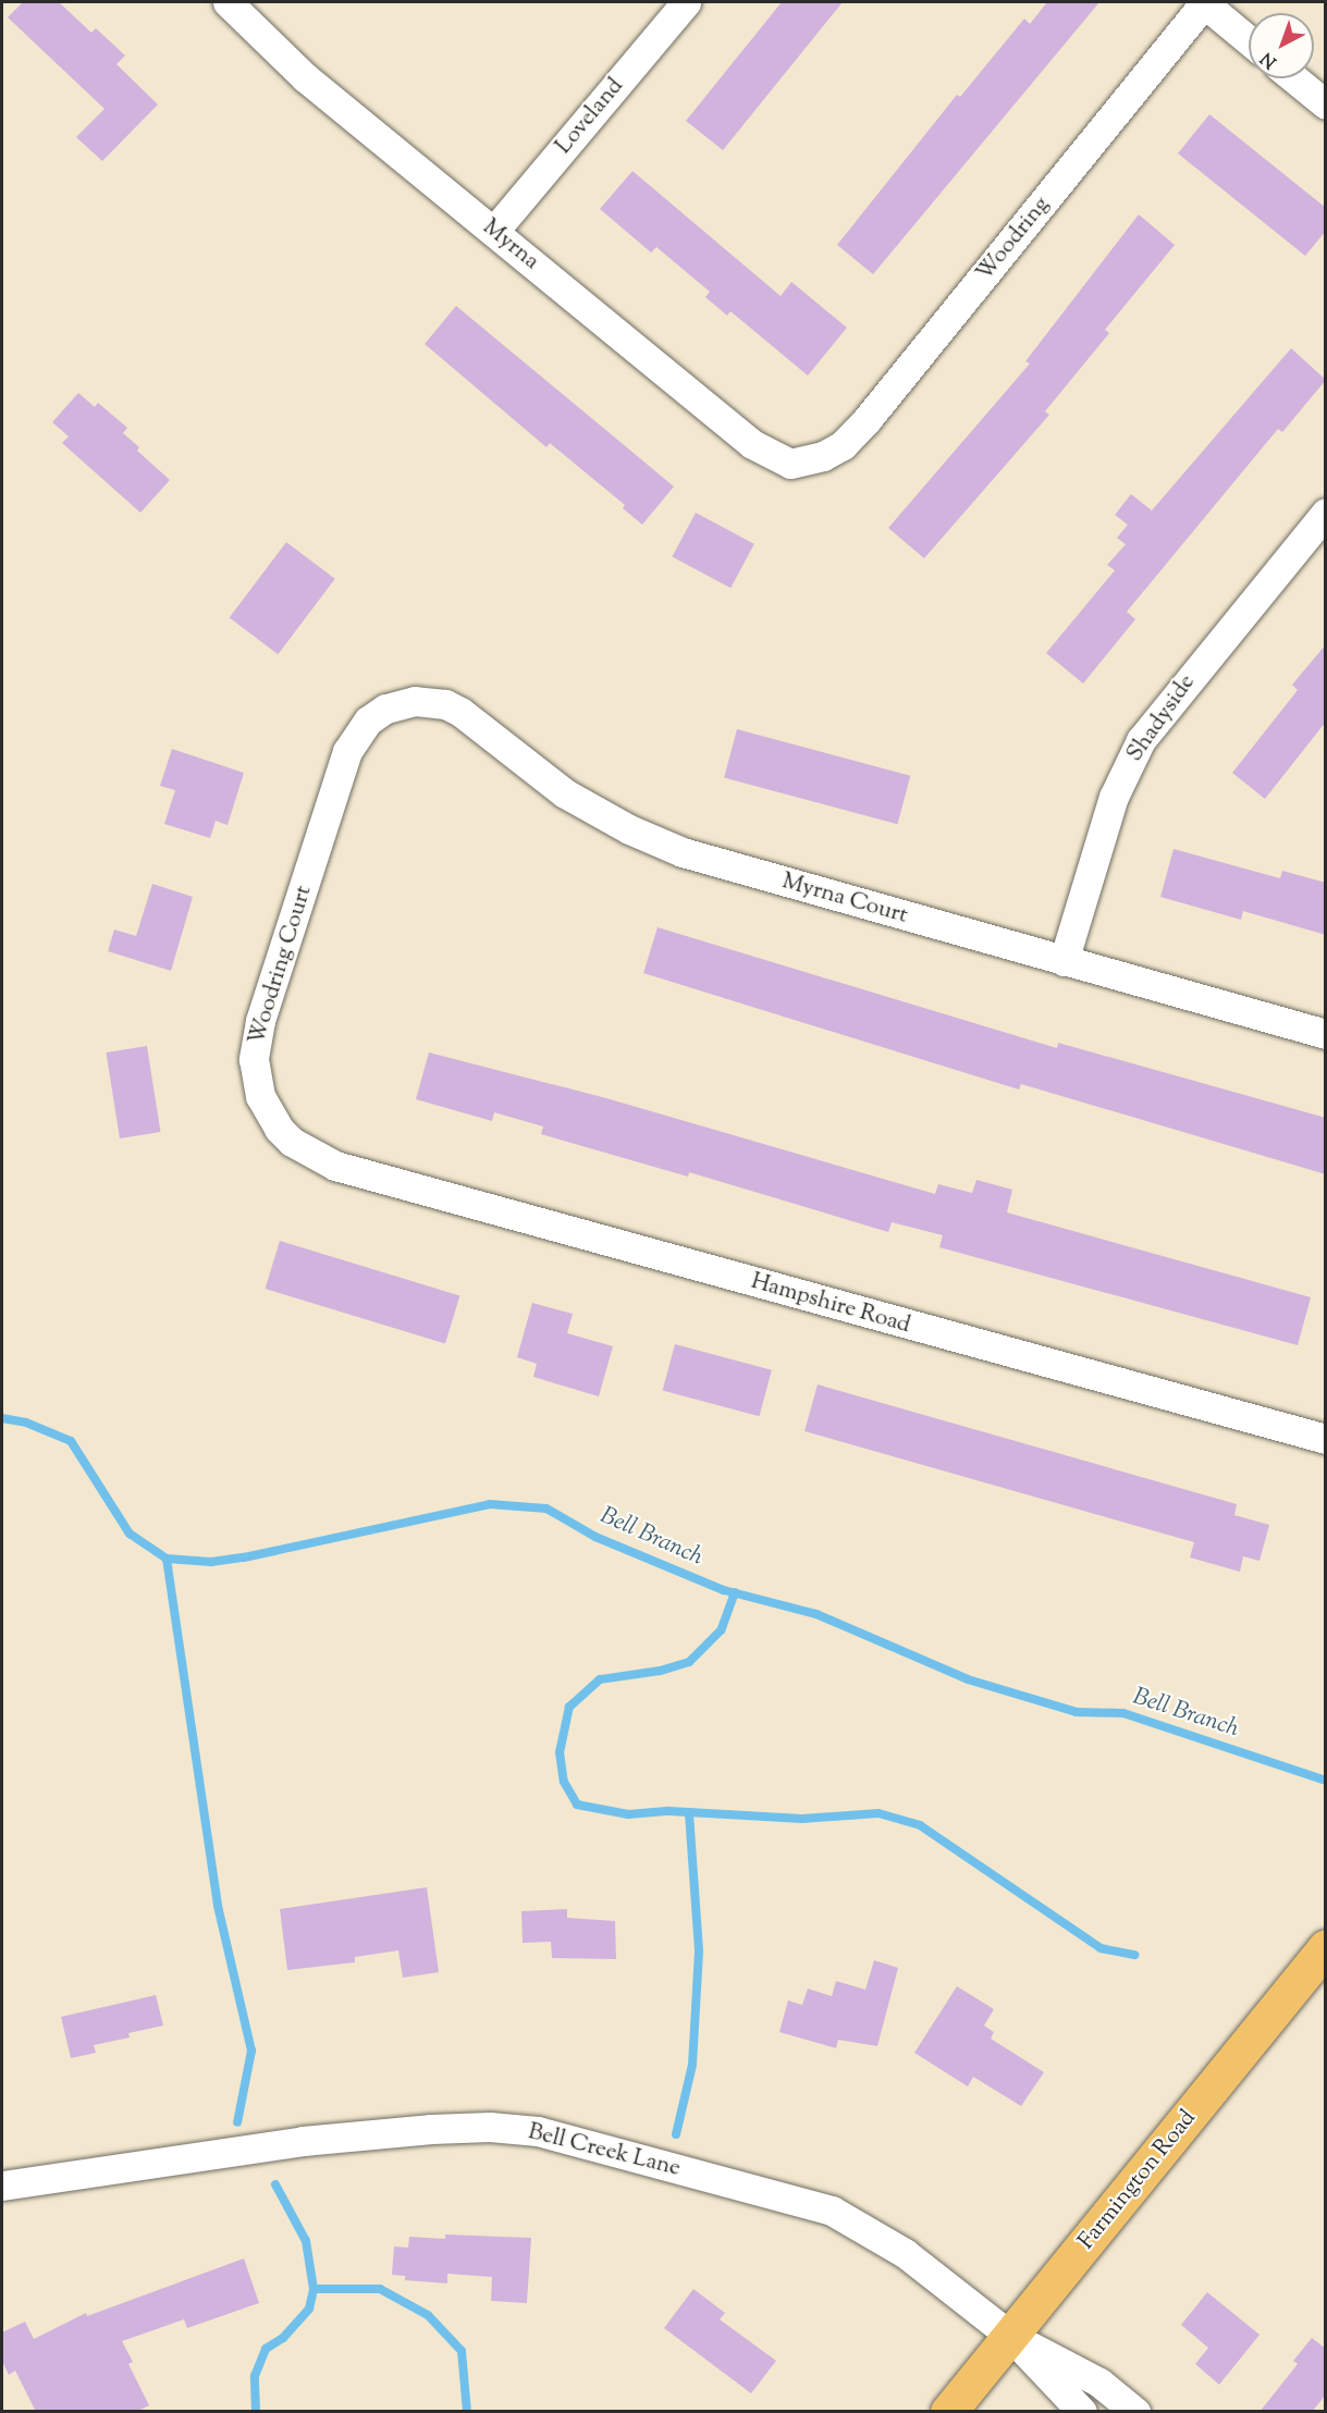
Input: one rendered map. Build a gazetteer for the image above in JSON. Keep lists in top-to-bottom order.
{
  "streets": {
    "main road": ["Farmington Road"],
    "street": [
      "Loveland",
      "Woodring",
      "Myrna",
      "Shadyside",
      "Myrna Court",
      "Woodring Court",
      "Hampshire Road",
      "Bell Creek Lane"
    ]
  },
  "crossings": [
    ["Loveland", "Myrna"],
    ["Woodring", "Myrna"],
    ["Shadyside", "Myrna Court"],
    ["Myrna Court", "Woodring Court"],
    ["Woodring Court", "Hampshire Road"],
    ["Bell Creek Lane", "Farmington Road"]
  ],
  "water": ["Bell Branch"],
  "north": "bottom left"
}
